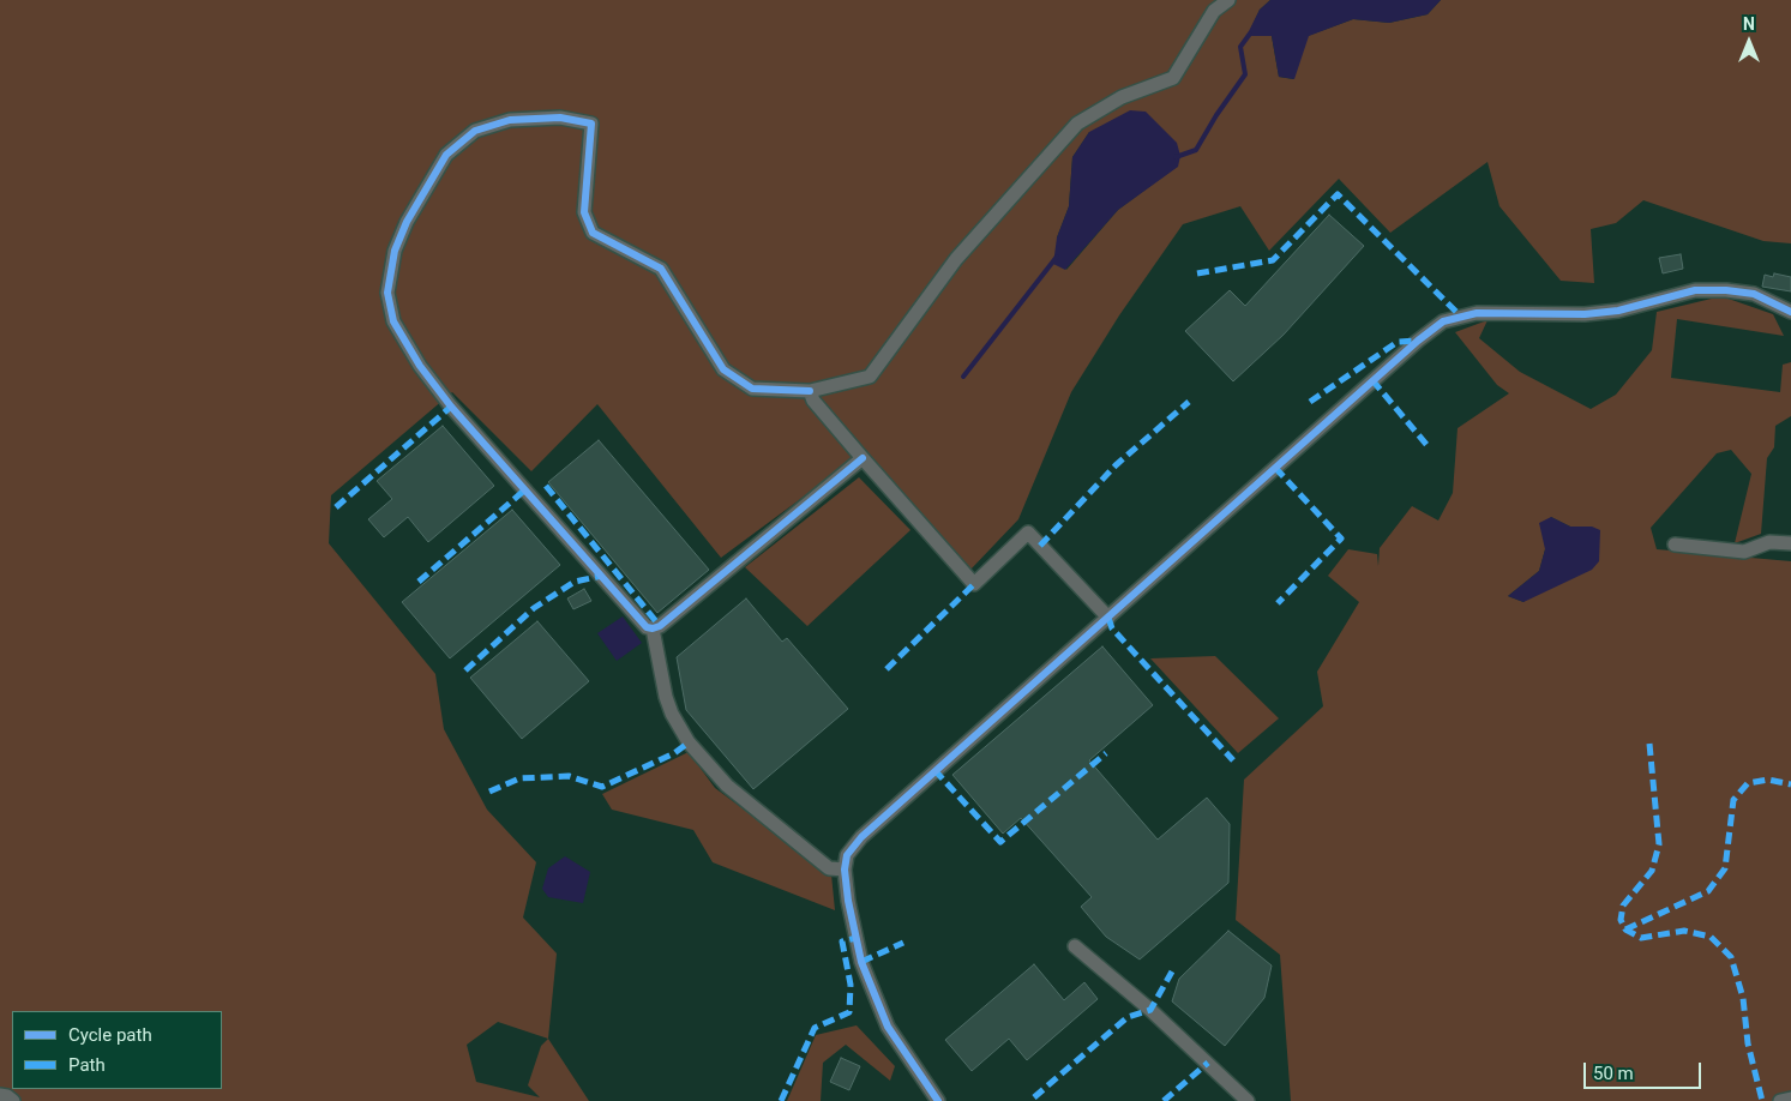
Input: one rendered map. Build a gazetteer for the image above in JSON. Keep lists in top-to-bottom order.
{
  "legend": ["Cycle path", "Path"],
  "scale_bar": "50 m",
  "north": "top"
}
